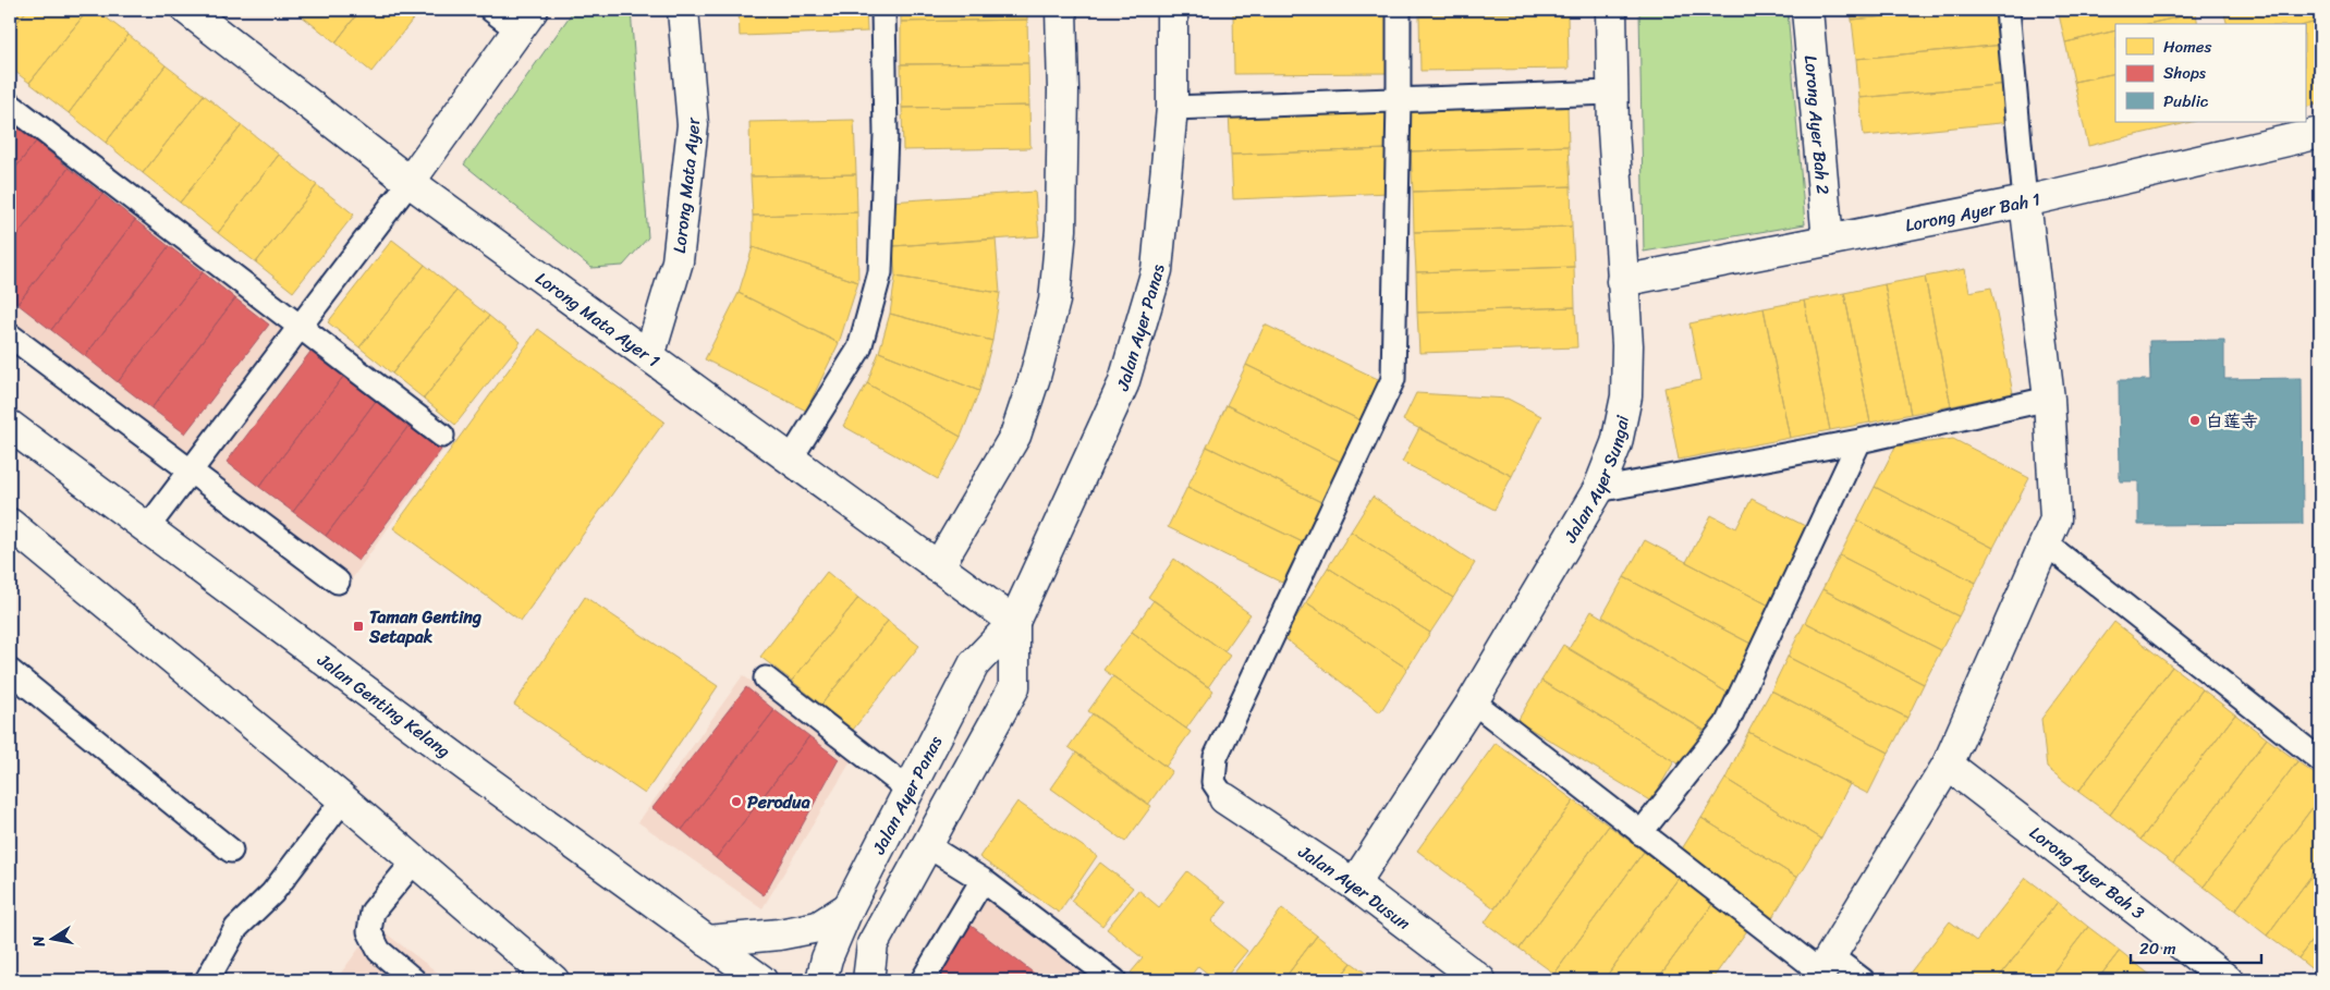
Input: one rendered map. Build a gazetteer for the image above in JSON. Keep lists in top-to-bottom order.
{
  "streets": {
    "street": [
      "Lorong Ayer Bah 2",
      "Lorong Mata Ayer",
      "Lorong Ayer Bah 1",
      "Lorong Mata Ayer 1",
      "Jalan Ayer Panas",
      "Jalan Ayer Sungai",
      "Jalan Genting Kelang",
      "Lorong Ayer Bah 3",
      "Jalan Ayer Dusun"
    ]
  },
  "crossings": [
    ["Lorong Ayer Bah 2", "Lorong Ayer Bah 1"],
    ["Lorong Mata Ayer", "Lorong Mata Ayer 1"],
    ["Lorong Ayer Bah 1", "Jalan Ayer Sungai"],
    ["Lorong Mata Ayer 1", "Jalan Ayer Panas"],
    ["Jalan Ayer Sungai", "Jalan Ayer Dusun"]
  ],
  "places": {
    "other": ["白莲寺", "Perodua"],
    "transit": ["Taman Genting Setapak"]
  },
  "legend": ["Homes", "Shops", "Public"],
  "scale_bar": "20 m",
  "north": "left"
}
